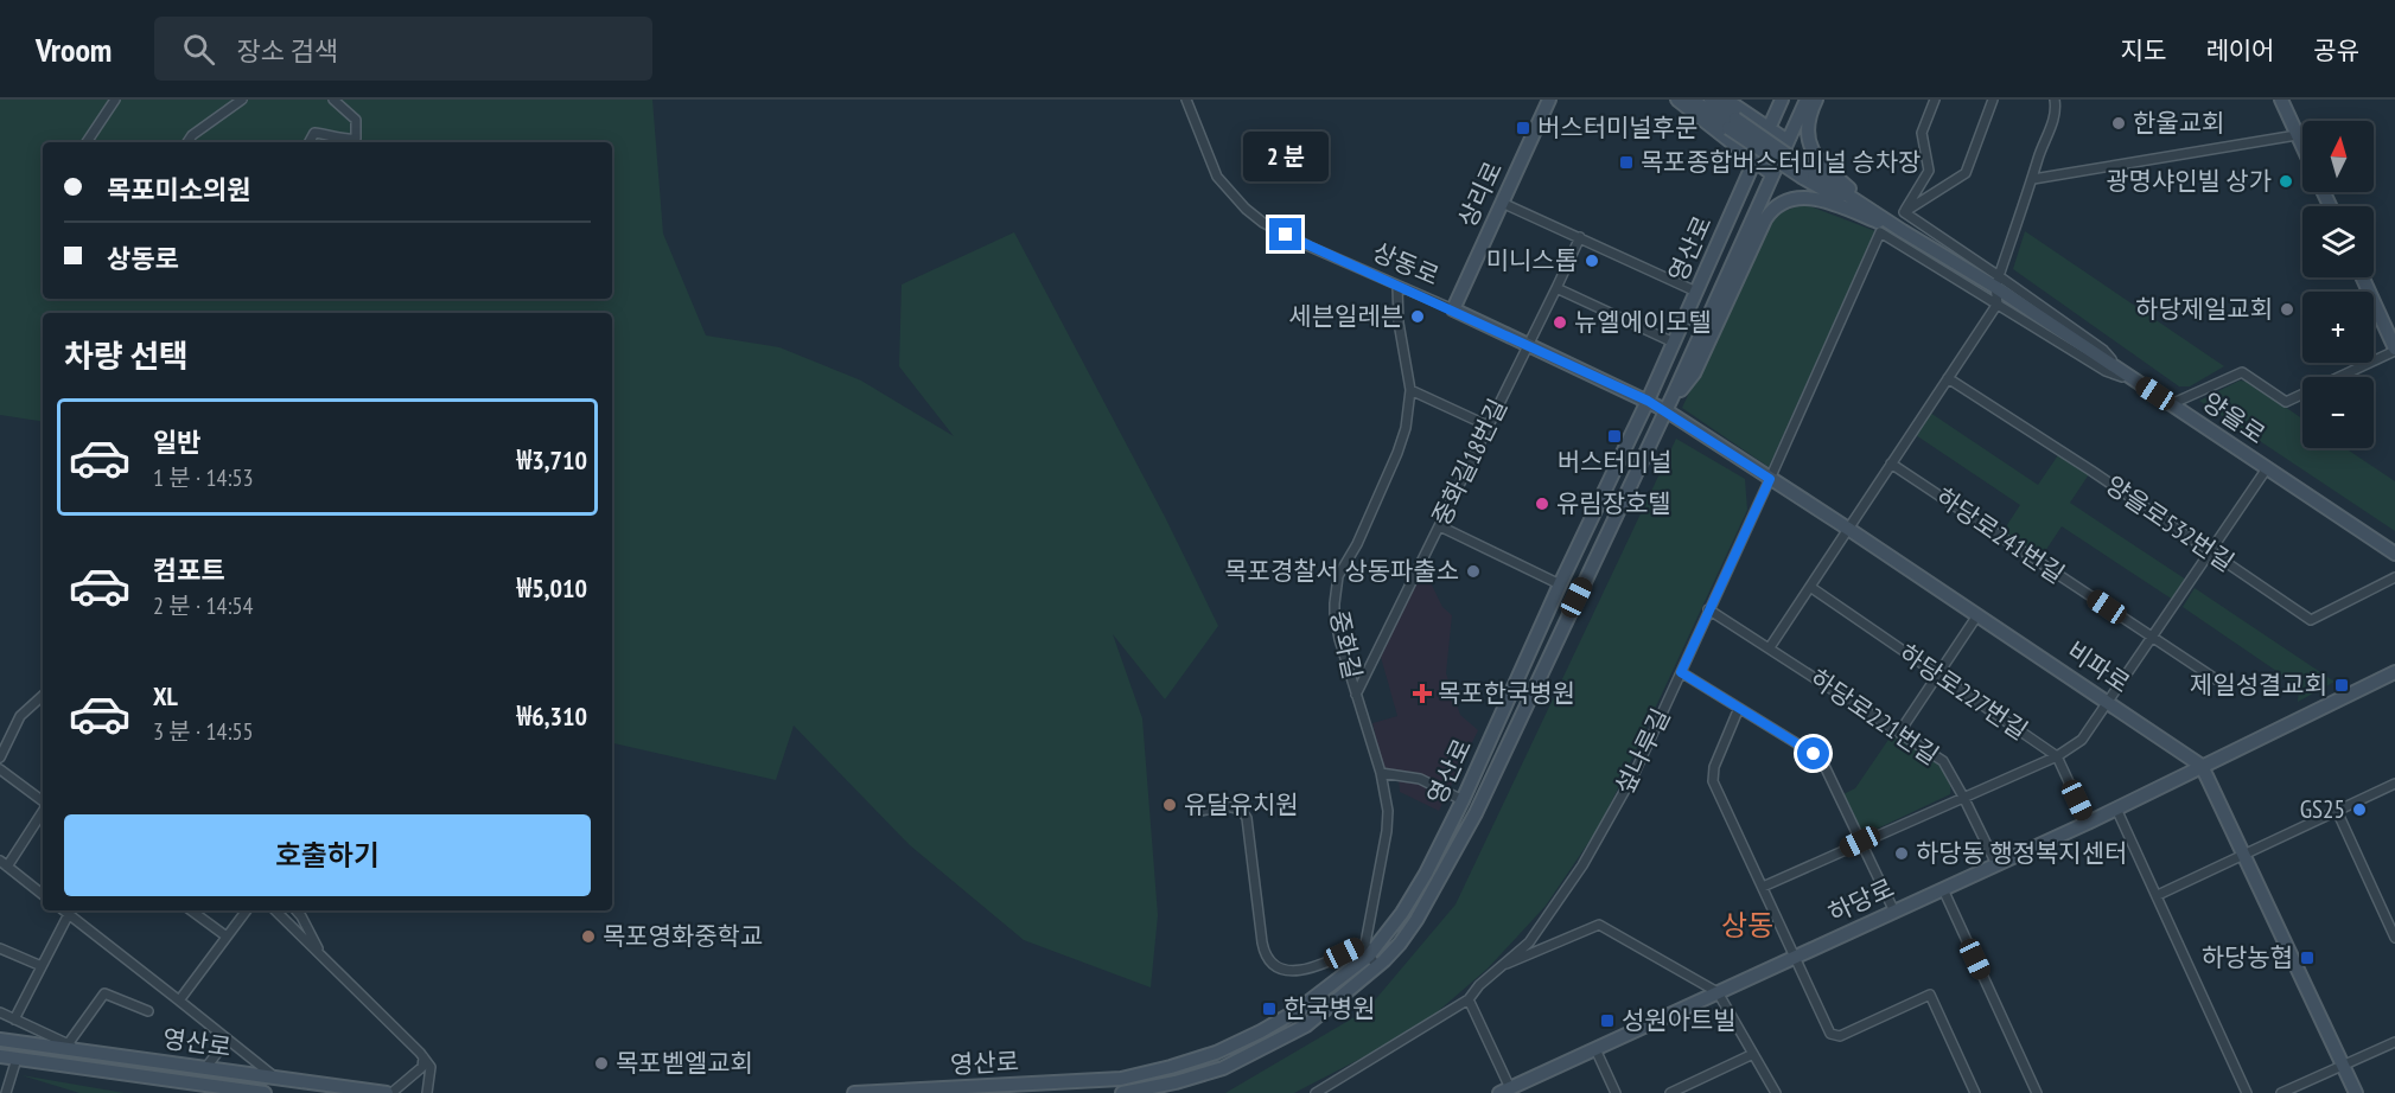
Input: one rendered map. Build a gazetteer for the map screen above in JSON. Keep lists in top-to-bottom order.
{
  "streets": {
    "street": [
      "상리로",
      "영산로",
      "상동로",
      "양을로",
      "중화길18번길",
      "양을로532번길",
      "하당로241번길",
      "중화길",
      "비파로",
      "하당로227번길",
      "하당로221번길",
      "섶나루길",
      "하당로"
    ]
  },
  "crossings": [
    ["상리로", "상동로"],
    ["영산로", "상동로"],
    ["영산로", "중화길"],
    ["영산로", "비파로"],
    ["상동로", "중화길18번길"],
    ["상동로", "중화길"],
    ["상동로", "비파로"],
    ["중화길18번길", "중화길"],
    ["비파로", "섶나루길"],
    ["비파로", "하당로"],
    ["하당로221번길", "섶나루길"],
    ["하당로221번길", "하당로"]
  ],
  "districts": ["상동"],
  "places": {
    "other": [
      "한울교회",
      "광명샤인빌 상가",
      "미니스톱",
      "하당제일교회",
      "세븐일레븐",
      "뉴엘에이모텔",
      "유림장호텔",
      "목포경찰서 상동파출소",
      "유달유치원",
      "GS25",
      "하당동 행정복지센터",
      "목포영화중학교",
      "목포벧엘교회"
    ],
    "transit": [
      "버스터미널후문",
      "목포종합버스터미널 승차장",
      "버스터미널",
      "제일성결교회",
      "하당농협",
      "한국병원",
      "성원아트빌"
    ],
    "health": ["목포한국병원"]
  },
  "north": "top",
  "page": {
    "header": "Vroom",
    "search": "장소 검색",
    "nav": ["지도", "레이어", "공유"],
    "map_buttons": ["+", "−"],
    "bubble": "2 분",
    "banner": ["목포미소의원", "상동로"],
    "heading": "차량 선택",
    "list": [
      {
        "name": "일반",
        "note": "1 분 · 14:53",
        "value": "₩3,710"
      },
      {
        "name": "컴포트",
        "note": "2 분 · 14:54",
        "value": "₩5,010"
      },
      {
        "name": "XL",
        "note": "3 분 · 14:55",
        "value": "₩6,310"
      }
    ],
    "buttons": "호출하기"
  }
}
